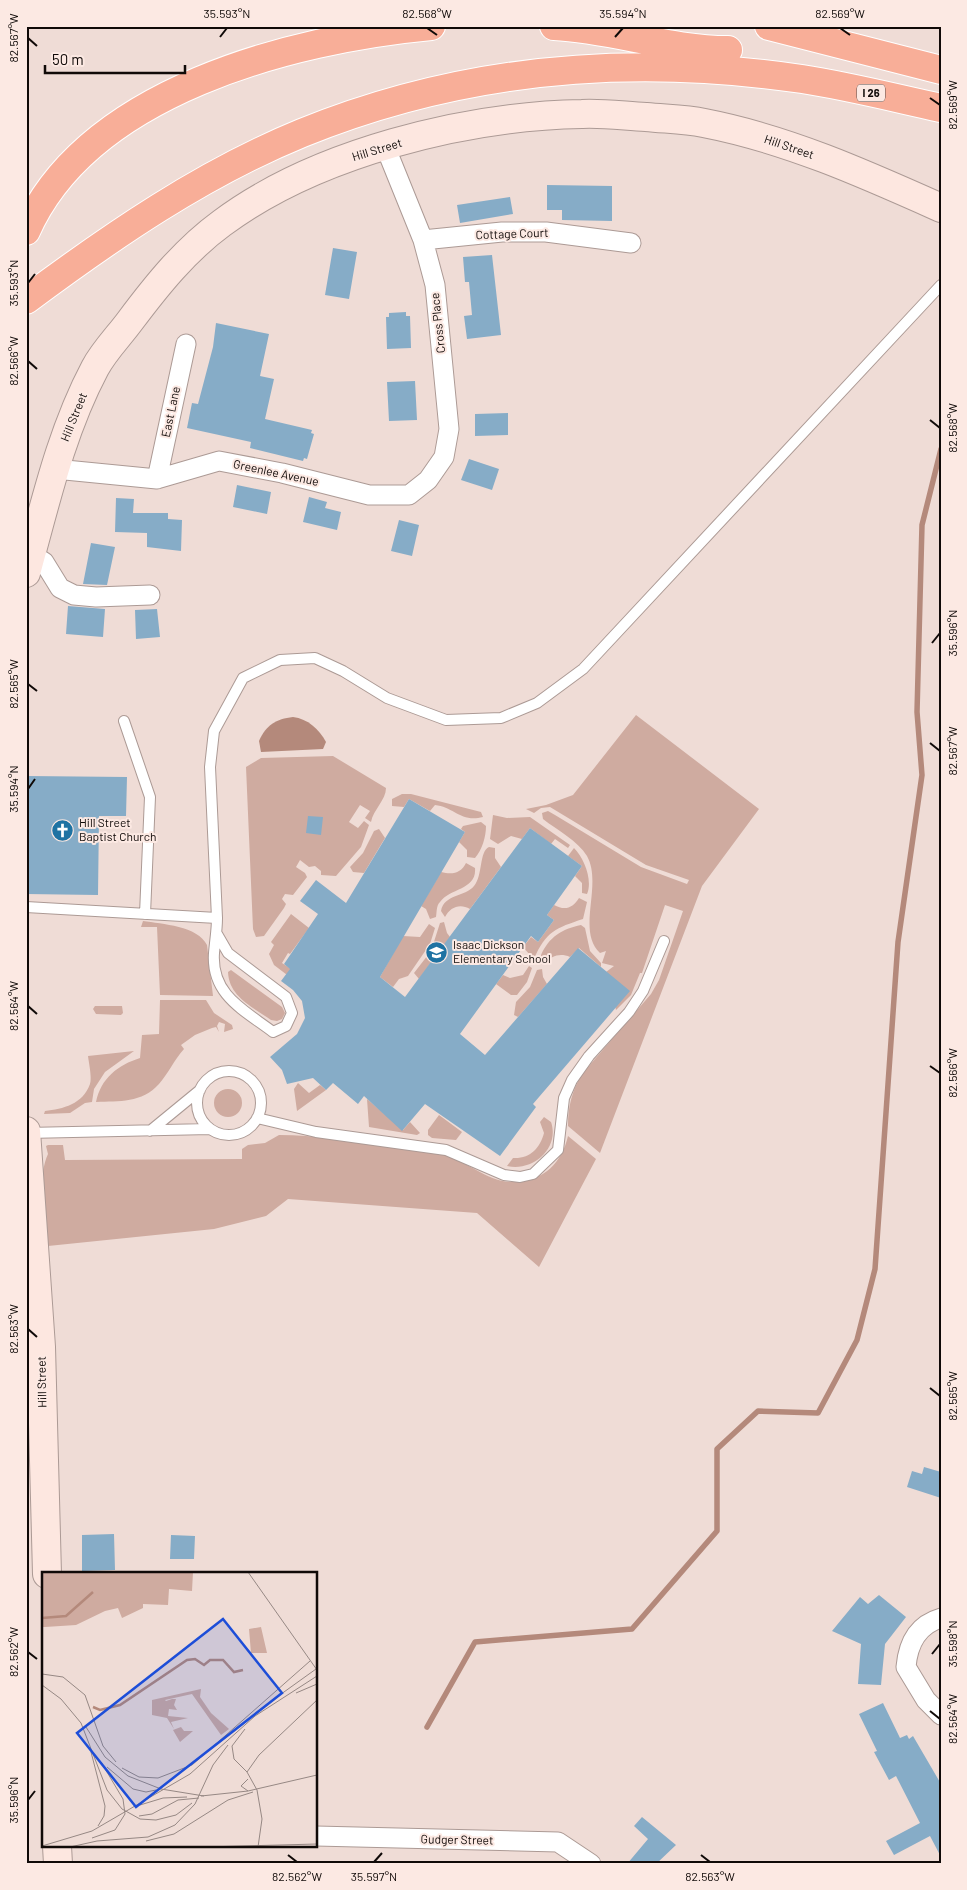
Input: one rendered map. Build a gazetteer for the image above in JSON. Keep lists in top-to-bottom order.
{
  "streets": {
    "highway": ["I 26"],
    "street": [
      "Hill Street",
      "Cottage Court",
      "Cross Place",
      "East Lane",
      "Greenlee Avenue",
      "Gudger Street"
    ]
  },
  "crossings": [
    ["Hill Street", "Cross Place"],
    ["Hill Street", "Greenlee Avenue"],
    ["Cottage Court", "Cross Place"],
    ["Cross Place", "Greenlee Avenue"],
    ["East Lane", "Greenlee Avenue"]
  ],
  "places": {
    "church": ["Hill Street Baptist Church"],
    "school or university": ["Isaac Dickson Elementary School"]
  },
  "scale_bar": "50 m",
  "coordinates": [
    "35.593°N",
    "82.568°W",
    "35.594°N",
    "82.569°W",
    "82.567°W",
    "82.566°W",
    "35.596°N",
    "82.565°W",
    "82.564°W",
    "82.563°W",
    "35.598°N",
    "82.562°W",
    "35.597°N"
  ]
}
